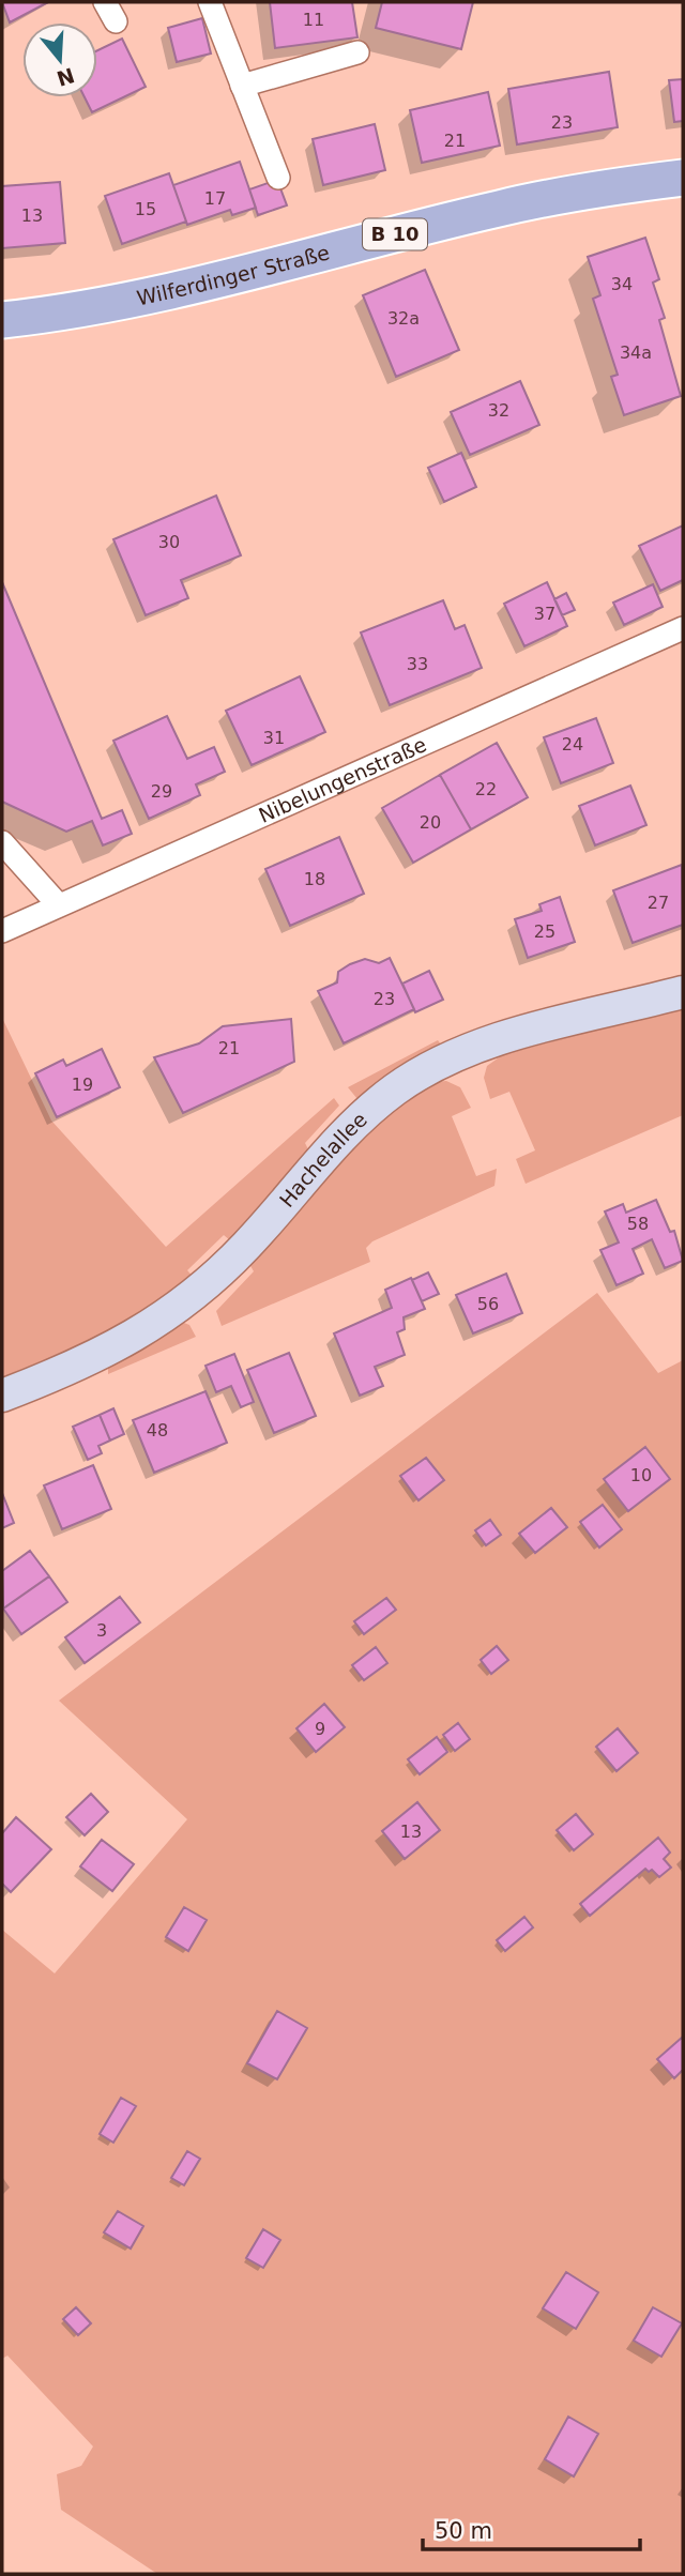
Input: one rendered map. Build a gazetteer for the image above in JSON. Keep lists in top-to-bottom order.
{
  "streets": {
    "main road": ["B 10", "Wilferdinger Straße"],
    "street": ["Nibelungenstraße", "Hachelallee"]
  },
  "house_numbers": [
    "11",
    "23",
    "21",
    "17",
    "15",
    "13",
    "34",
    "32a",
    "34a",
    "32",
    "30",
    "37",
    "33",
    "31",
    "24",
    "22",
    "29",
    "20",
    "18",
    "27",
    "25",
    "23",
    "21",
    "19",
    "58",
    "56",
    "48",
    "10",
    "3",
    "9",
    "13"
  ],
  "scale_bar": "50 m",
  "north": "bottom"
}
